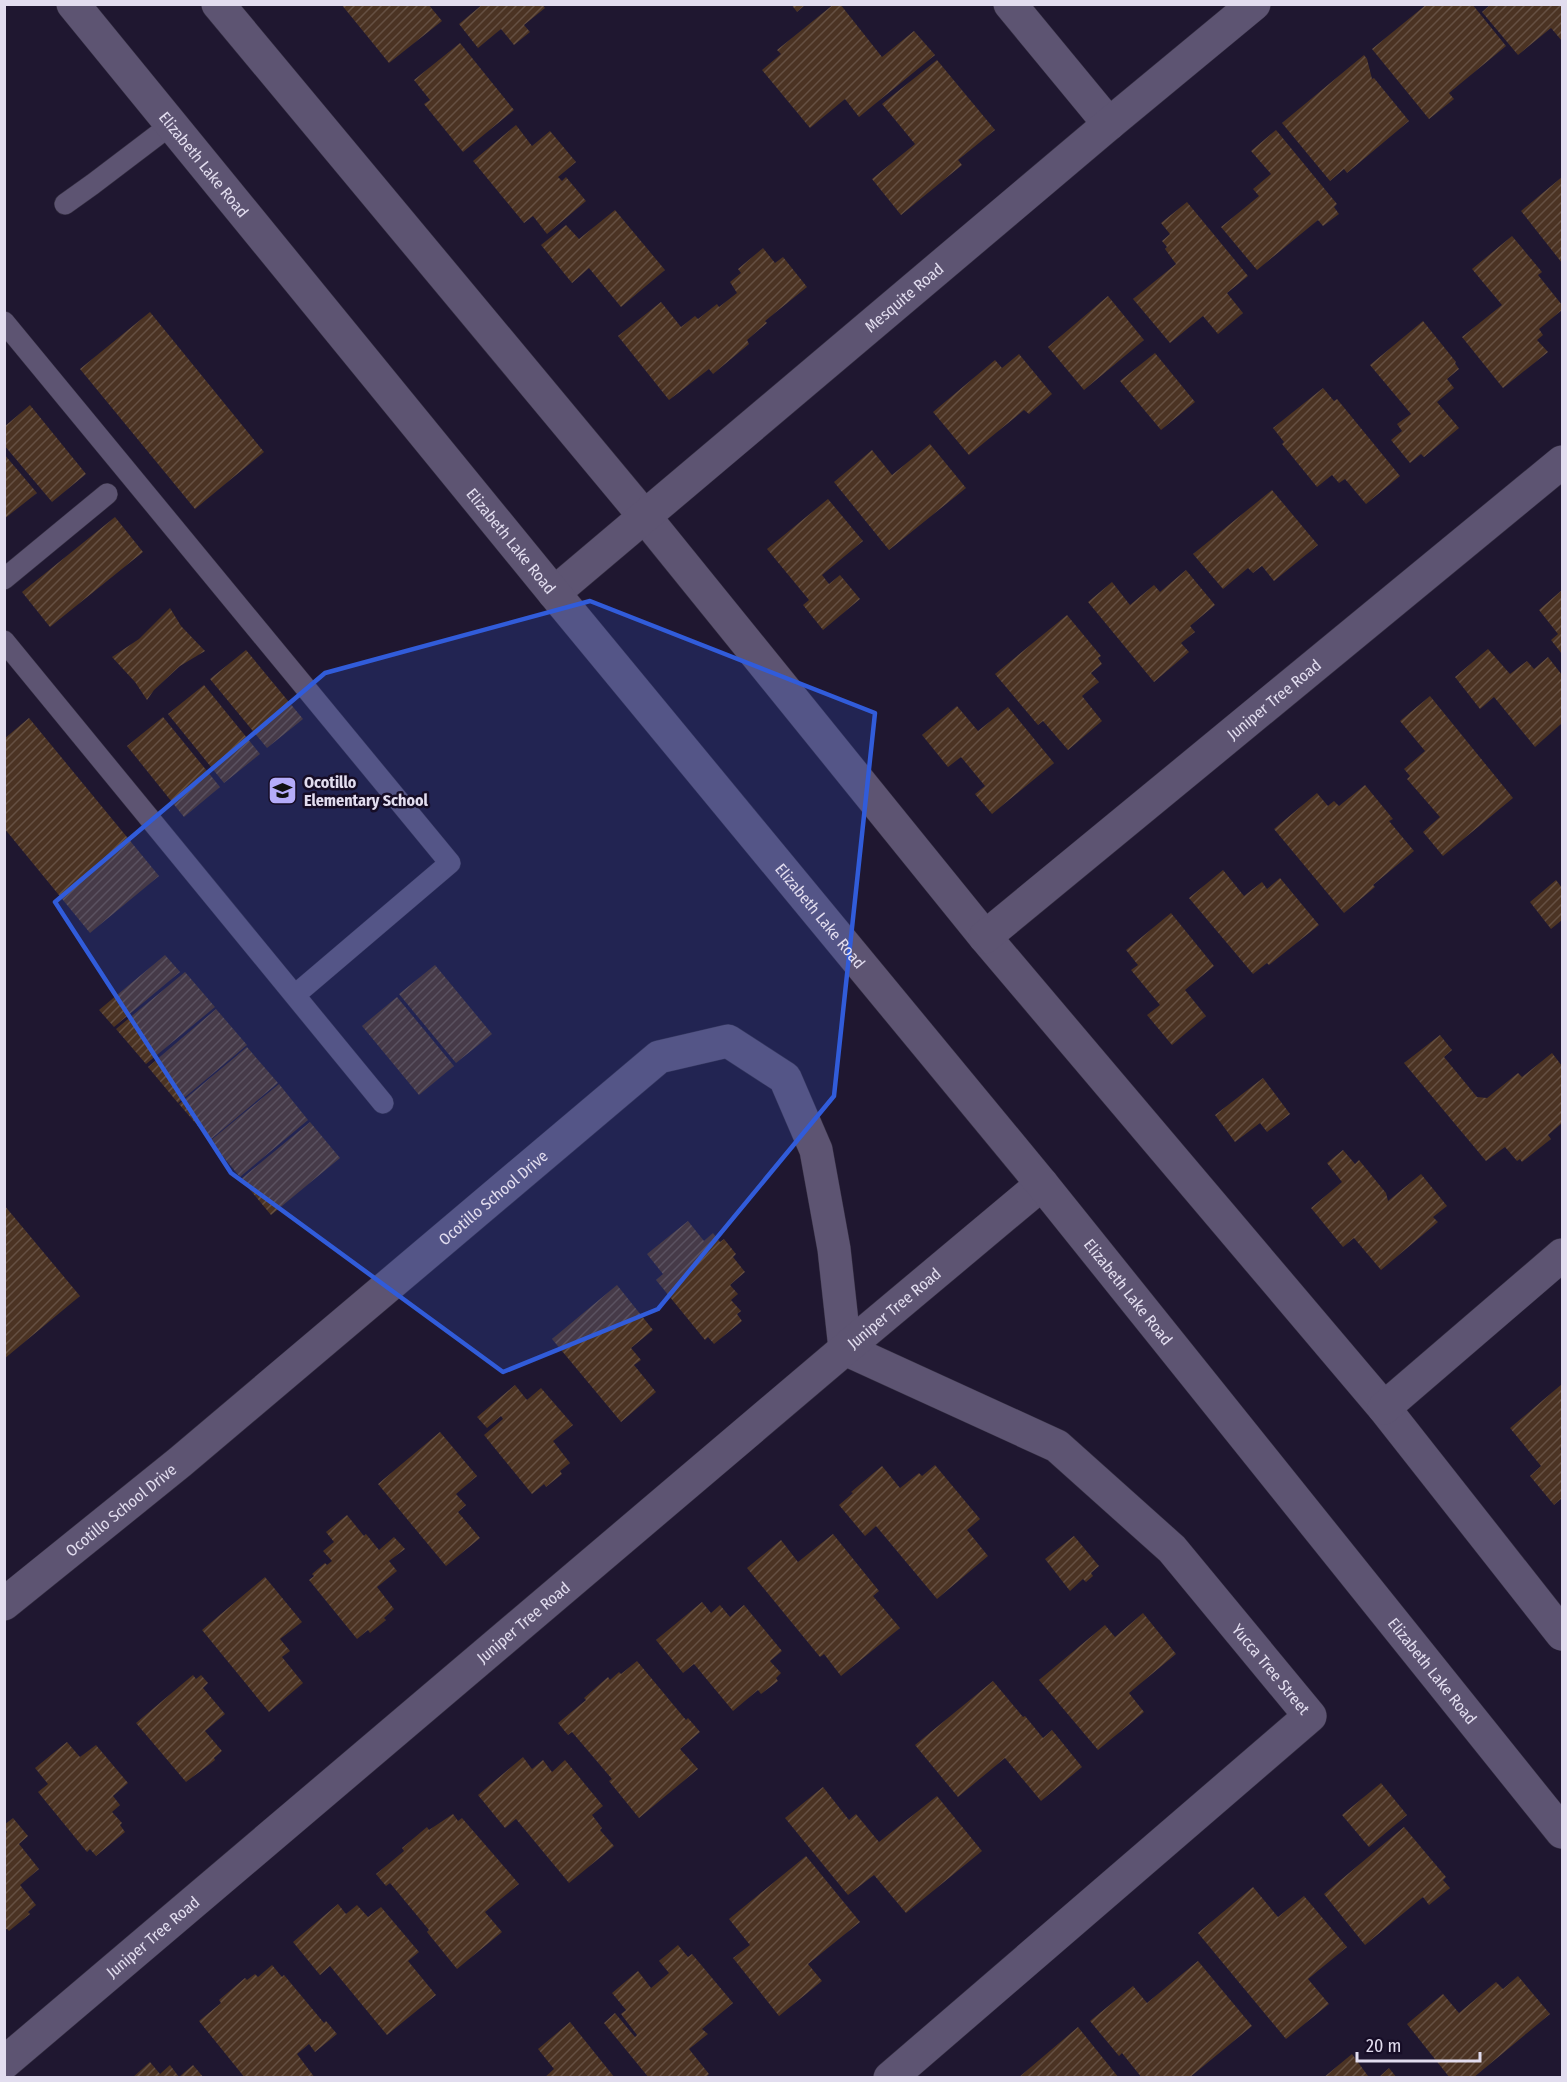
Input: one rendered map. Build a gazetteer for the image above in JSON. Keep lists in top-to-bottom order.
{
  "streets": {
    "street": [
      "Elizabeth Lake Road",
      "Mesquite Road",
      "Juniper Tree Road",
      "Ocotillo School Drive",
      "Yucca Tree Street"
    ]
  },
  "crossings": [
    ["Elizabeth Lake Road", "Mesquite Road"],
    ["Elizabeth Lake Road", "Juniper Tree Road"],
    ["Juniper Tree Road", "Ocotillo School Drive"],
    ["Juniper Tree Road", "Yucca Tree Street"],
    ["Ocotillo School Drive", "Yucca Tree Street"]
  ],
  "places": {
    "school or university": ["Ocotillo Elementary School"]
  },
  "scale_bar": "20 m"
}
